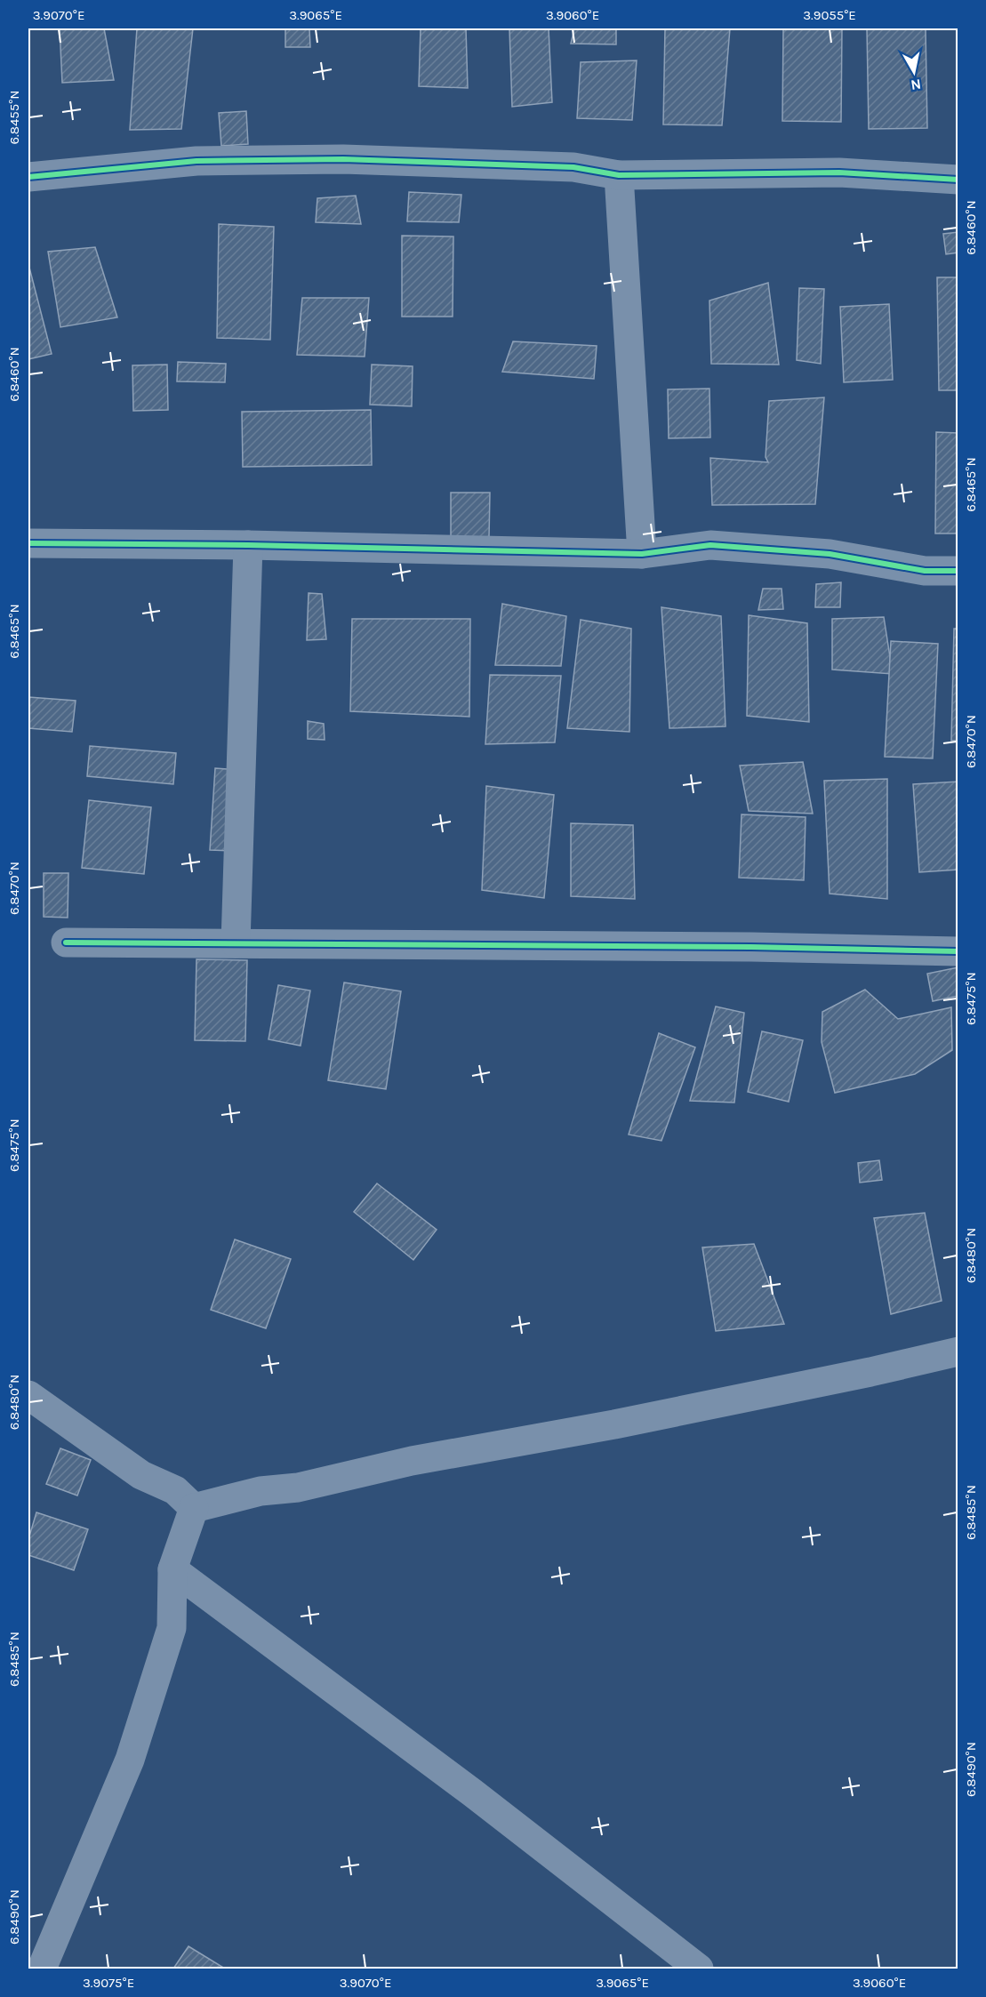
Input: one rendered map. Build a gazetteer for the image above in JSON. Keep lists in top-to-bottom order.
{
  "north": "bottom",
  "coordinates": [
    "3.9070°E",
    "3.9065°E",
    "3.9060°E",
    "3.9055°E",
    "6.8455°N",
    "6.8460°N",
    "6.8465°N",
    "6.8470°N",
    "6.8475°N",
    "6.8480°N",
    "6.8485°N",
    "6.8490°N",
    "3.9075°E"
  ]
}
